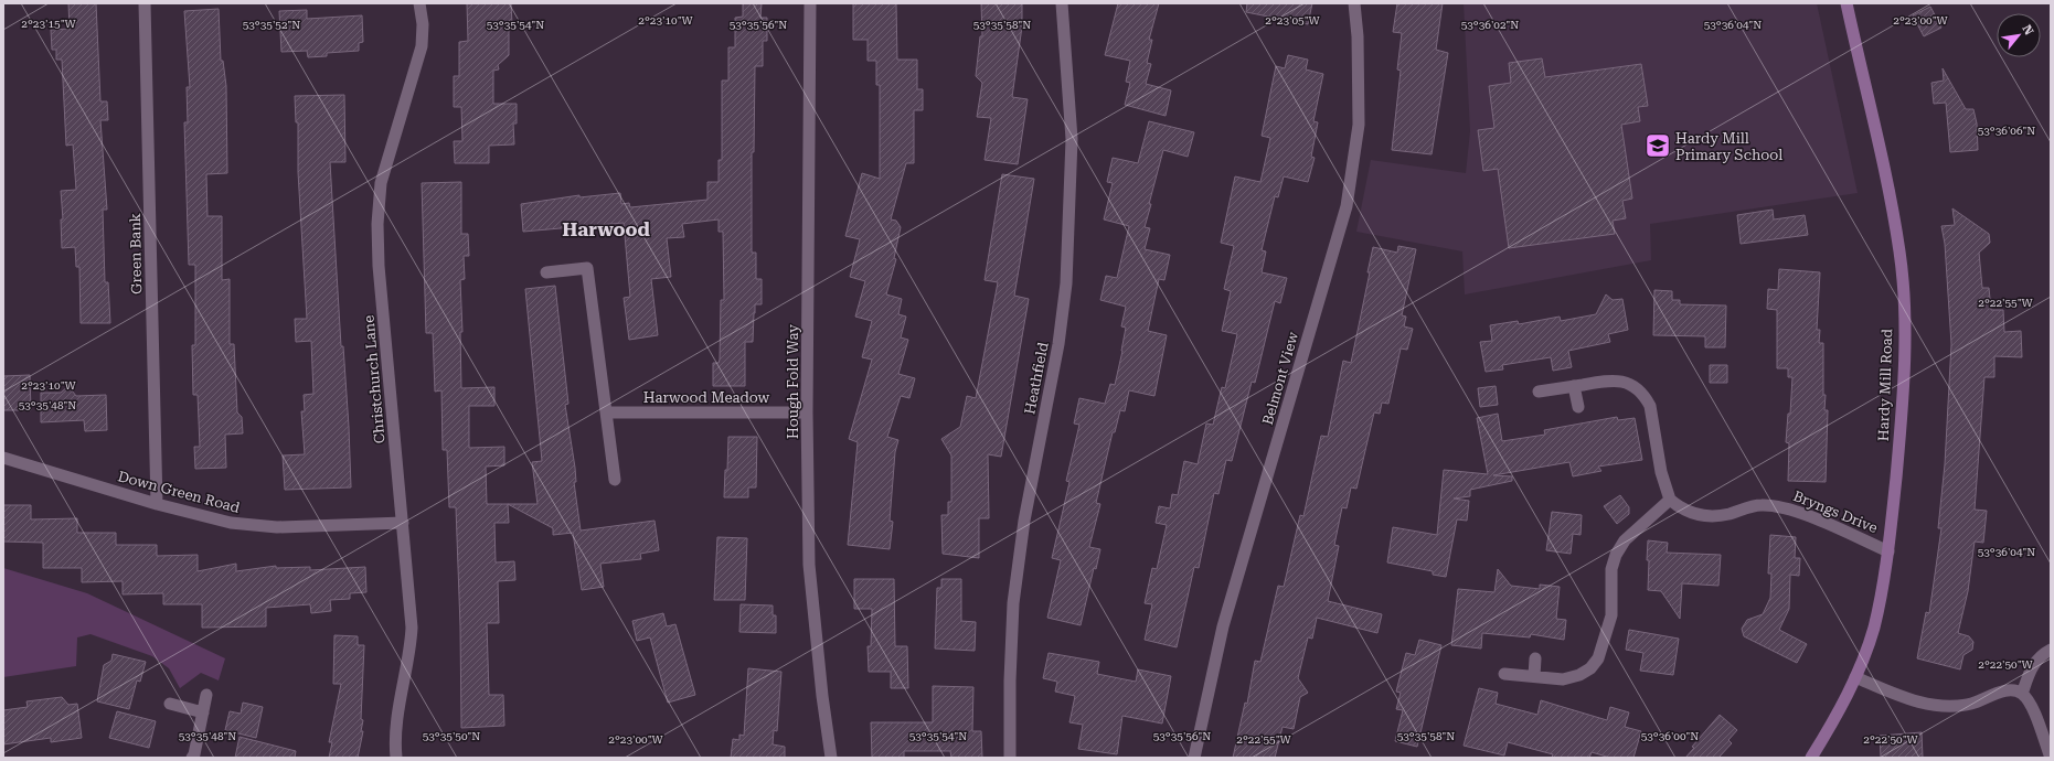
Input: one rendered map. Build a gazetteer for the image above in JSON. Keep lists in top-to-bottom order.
{
  "streets": {
    "main road": ["Hardy Mill Road"],
    "street": [
      "Green Bank",
      "Heathfield",
      "Belmont View",
      "Christchurch Lane",
      "Hough Fold Way",
      "Harwood Meadow",
      "Down Green Road",
      "Bryngs Drive"
    ]
  },
  "crossings": [
    ["Green Bank", "Down Green Road"],
    ["Christchurch Lane", "Down Green Road"],
    ["Hough Fold Way", "Harwood Meadow"],
    ["Hardy Mill Road", "Bryngs Drive"]
  ],
  "districts": ["Harwood"],
  "places": {
    "school or university": ["Hardy Mill Primary School"]
  },
  "north": "top right",
  "coordinates": [
    "2°23'10\"W",
    "2°23'05\"W",
    "2°23'00\"W",
    "2°23'15\"W",
    "53°35'52\"N",
    "53°35'54\"N",
    "53°35'56\"N",
    "53°35'58\"N",
    "53°36'02\"N",
    "53°36'04\"N",
    "53°36'06\"N",
    "2°22'55\"W",
    "53°35'48\"N",
    "2°22'50\"W",
    "53°35'50\"N",
    "53°36'00\"N"
  ]
}
